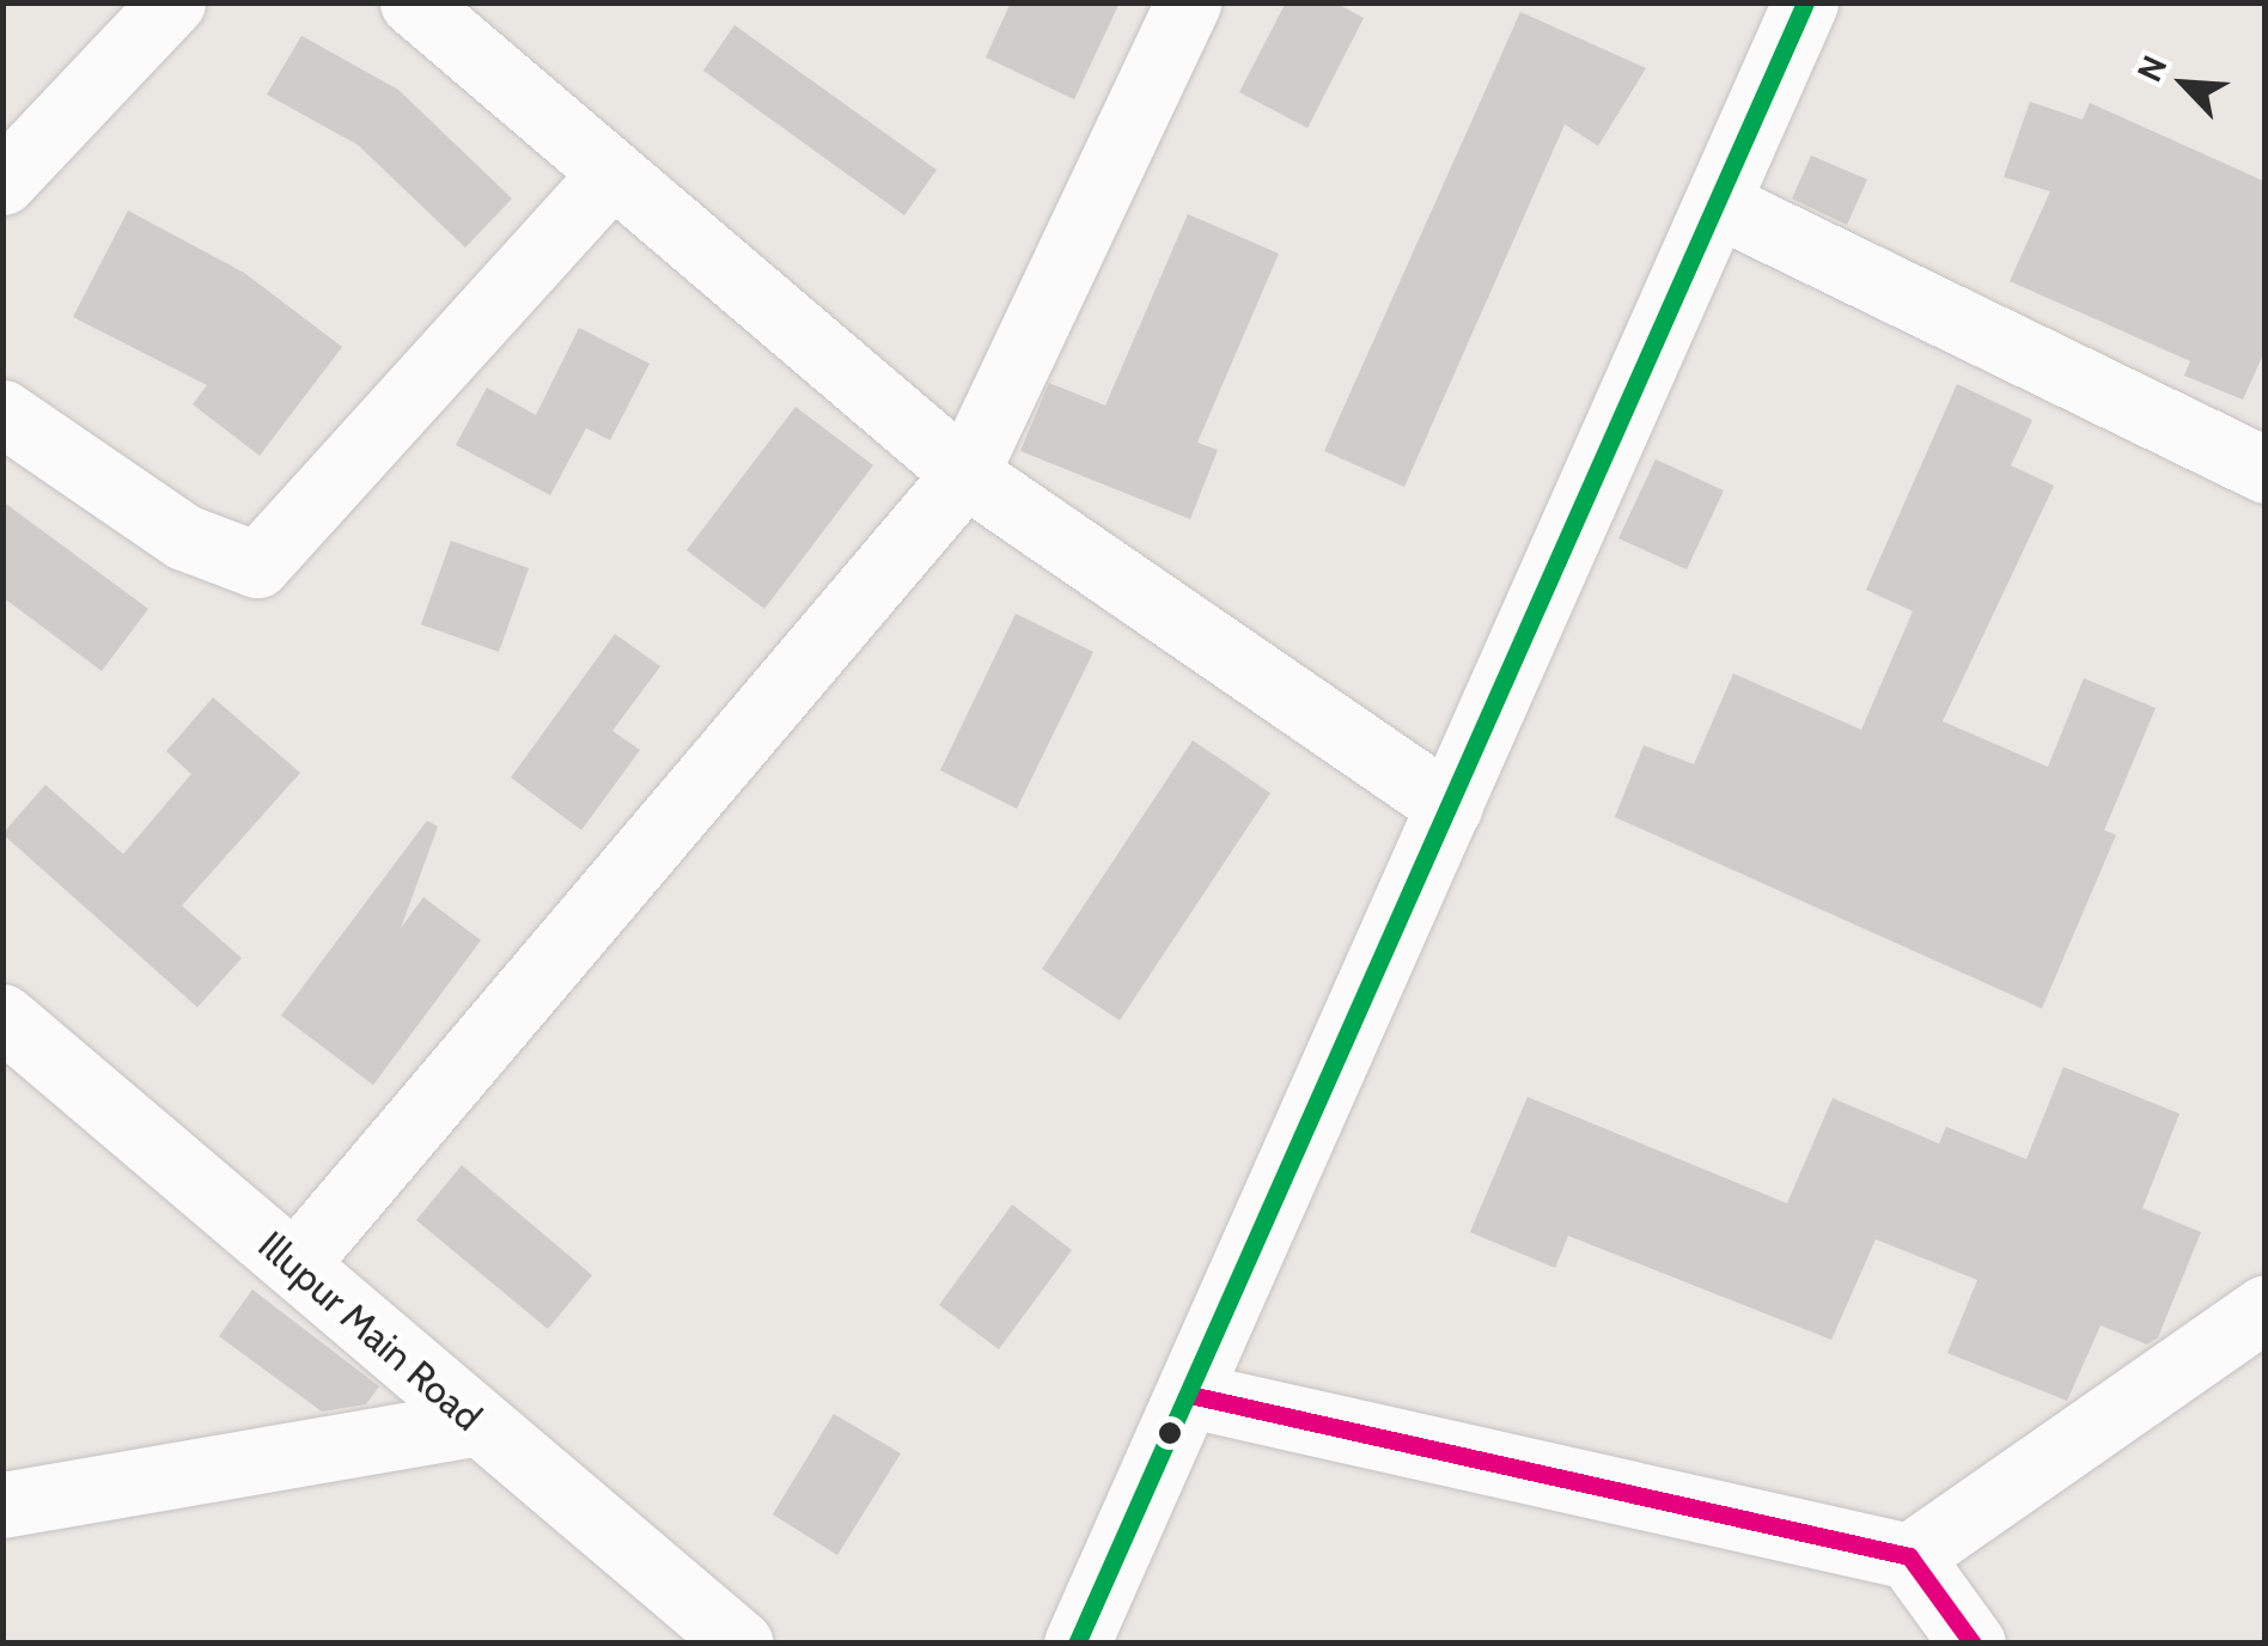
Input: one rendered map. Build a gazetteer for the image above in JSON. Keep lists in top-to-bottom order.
{
  "streets": {
    "street": ["Illupur Main Road"]
  },
  "north": "top left"
}
